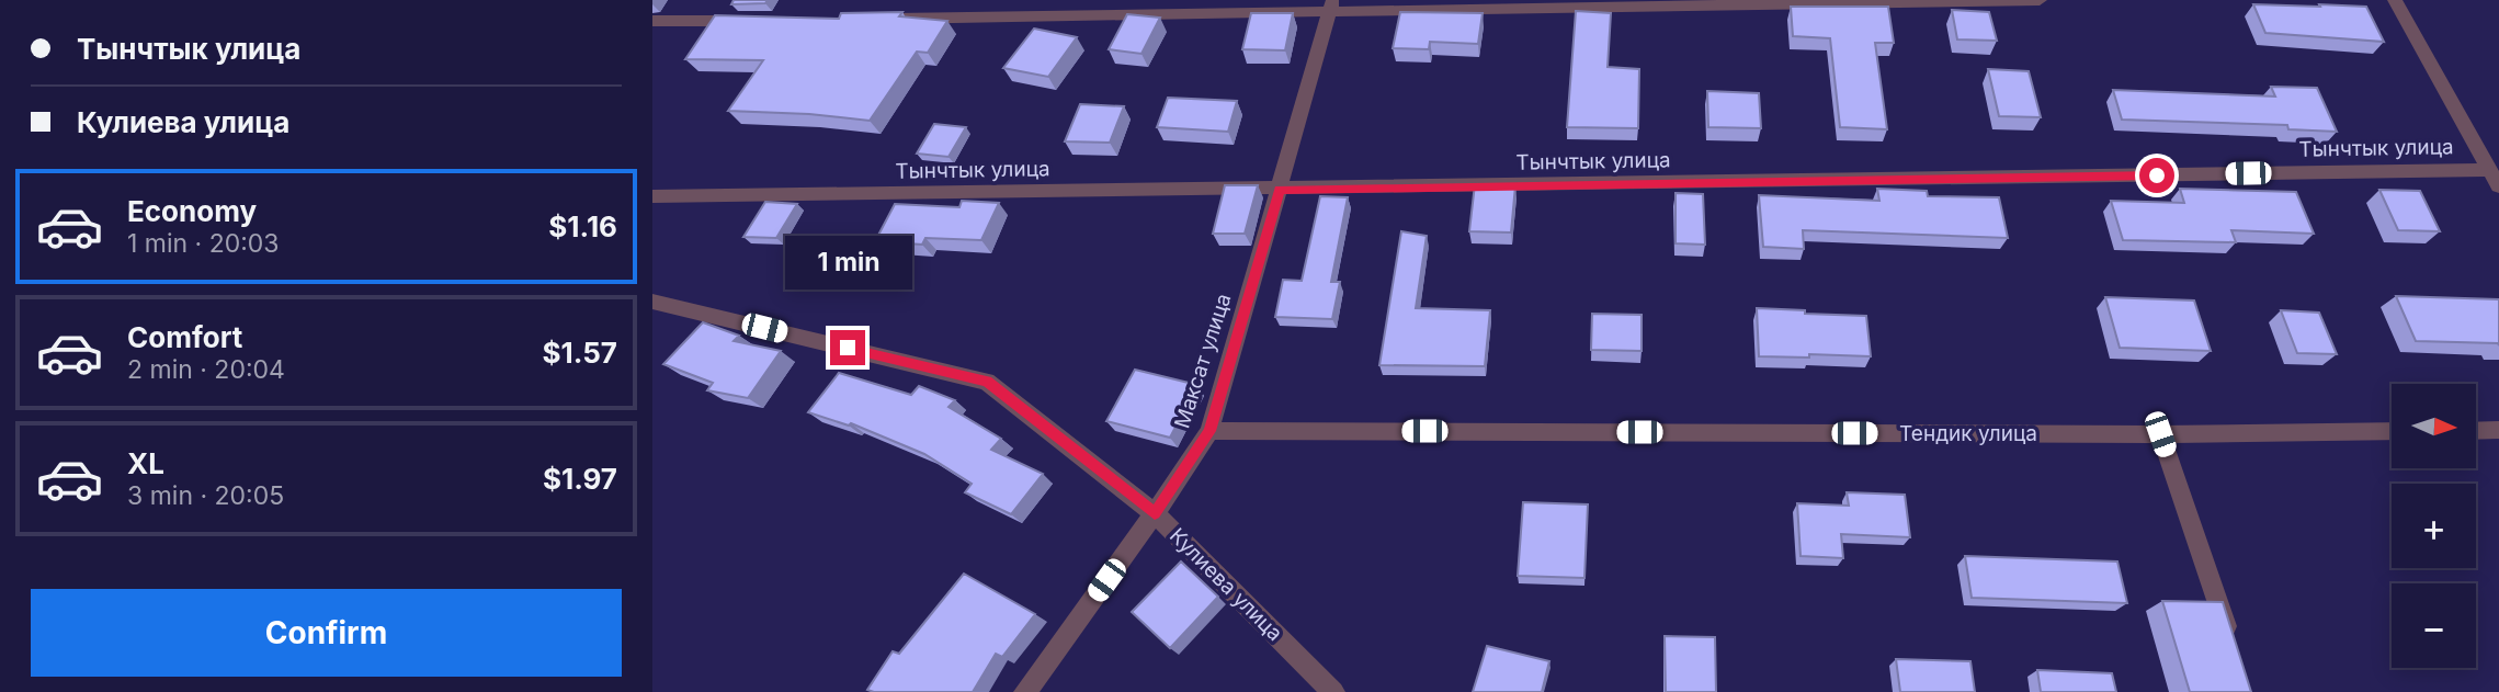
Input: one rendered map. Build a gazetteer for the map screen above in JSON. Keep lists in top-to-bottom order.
{
  "streets": {
    "street": [
      "Тынчтык улица",
      "Максат улица",
      "Тендик улица",
      "Кулиева улица"
    ]
  },
  "crossings": [
    ["Тынчтык улица", "Максат улица"],
    ["Максат улица", "Тендик улица"],
    ["Максат улица", "Кулиева улица"]
  ],
  "north": "right",
  "page": {
    "banner": ["Тынчтык улица", "Кулиева улица"],
    "list": [
      {
        "name": "Economy",
        "note": "1 min · 20:03",
        "value": "$1.16"
      },
      {
        "name": "Comfort",
        "note": "2 min · 20:04",
        "value": "$1.57"
      },
      {
        "name": "XL",
        "note": "3 min · 20:05",
        "value": "$1.97"
      }
    ],
    "bubble": "1 min",
    "map_buttons": ["+", "−"],
    "buttons": "Confirm"
  }
}
